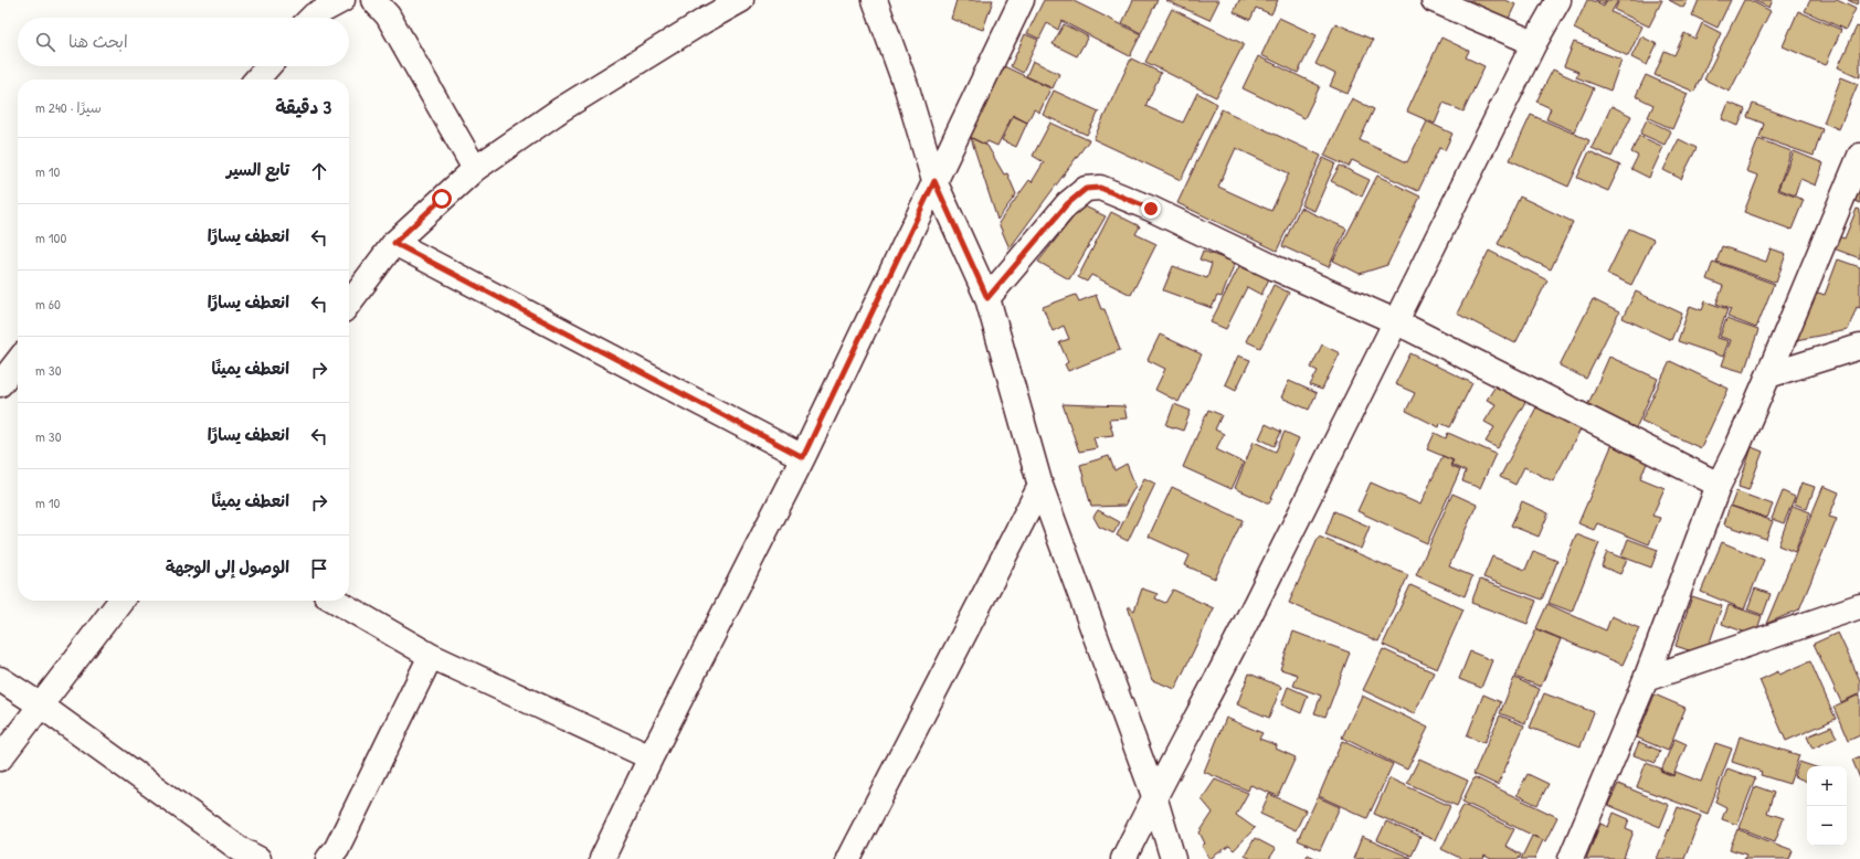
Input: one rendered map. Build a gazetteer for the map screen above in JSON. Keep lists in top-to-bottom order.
{
  "page": {
    "search": "ابحث هنا",
    "heading": ["3 دقيقة", "سيرًا · 240 m"],
    "list": [
      ["تابع السير", "10 m"],
      ["انعطف يسارًا", "100 m"],
      ["انعطف يسارًا", "60 m"],
      ["انعطف يمينًا", "30 m"],
      ["انعطف يسارًا", "30 m"],
      ["انعطف يمينًا", "10 m"],
      "الوصول إلى الوجهة"
    ],
    "map_buttons": ["+", "−"]
  }
}
